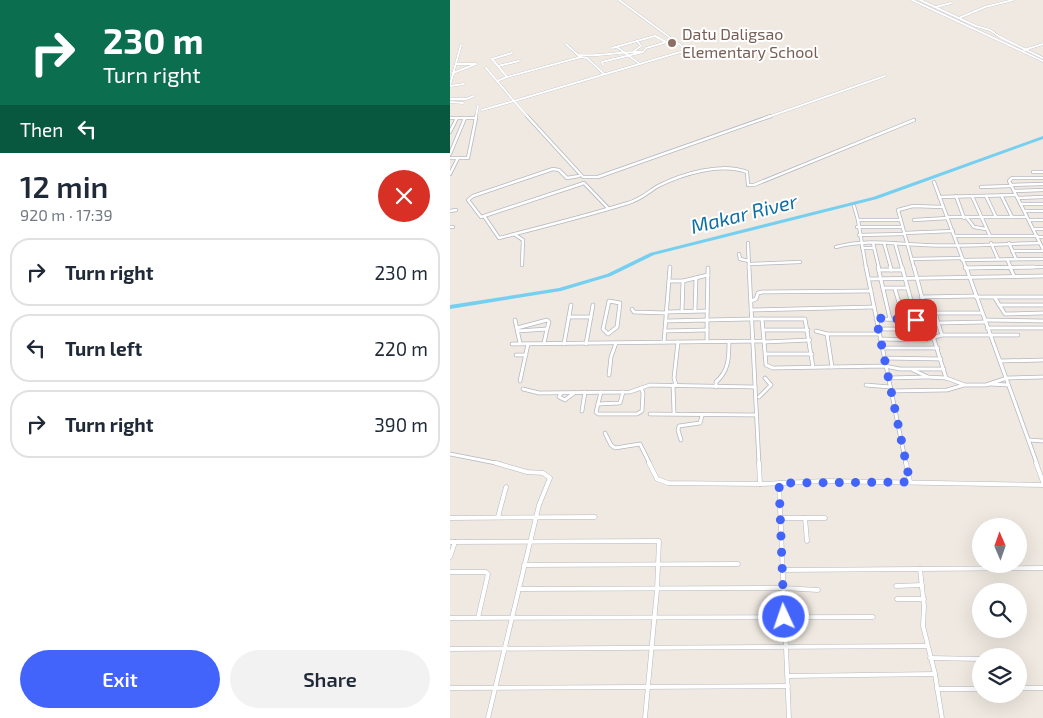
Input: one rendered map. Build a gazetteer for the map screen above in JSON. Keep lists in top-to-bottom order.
{
  "water": ["Makar River"],
  "places": ["Datu Daligsao Elementary School"],
  "north": "top",
  "page": {
    "turn": ["230 m", "Turn right"],
    "then": "Then",
    "heading": ["12 min", "920 m · 17:39"],
    "list": [
      {
        "name": "Turn right",
        "value": "230 m"
      },
      {
        "name": "Turn left",
        "value": "220 m"
      },
      {
        "name": "Turn right",
        "value": "390 m"
      }
    ],
    "buttons": ["Exit", "Share"]
  }
}
